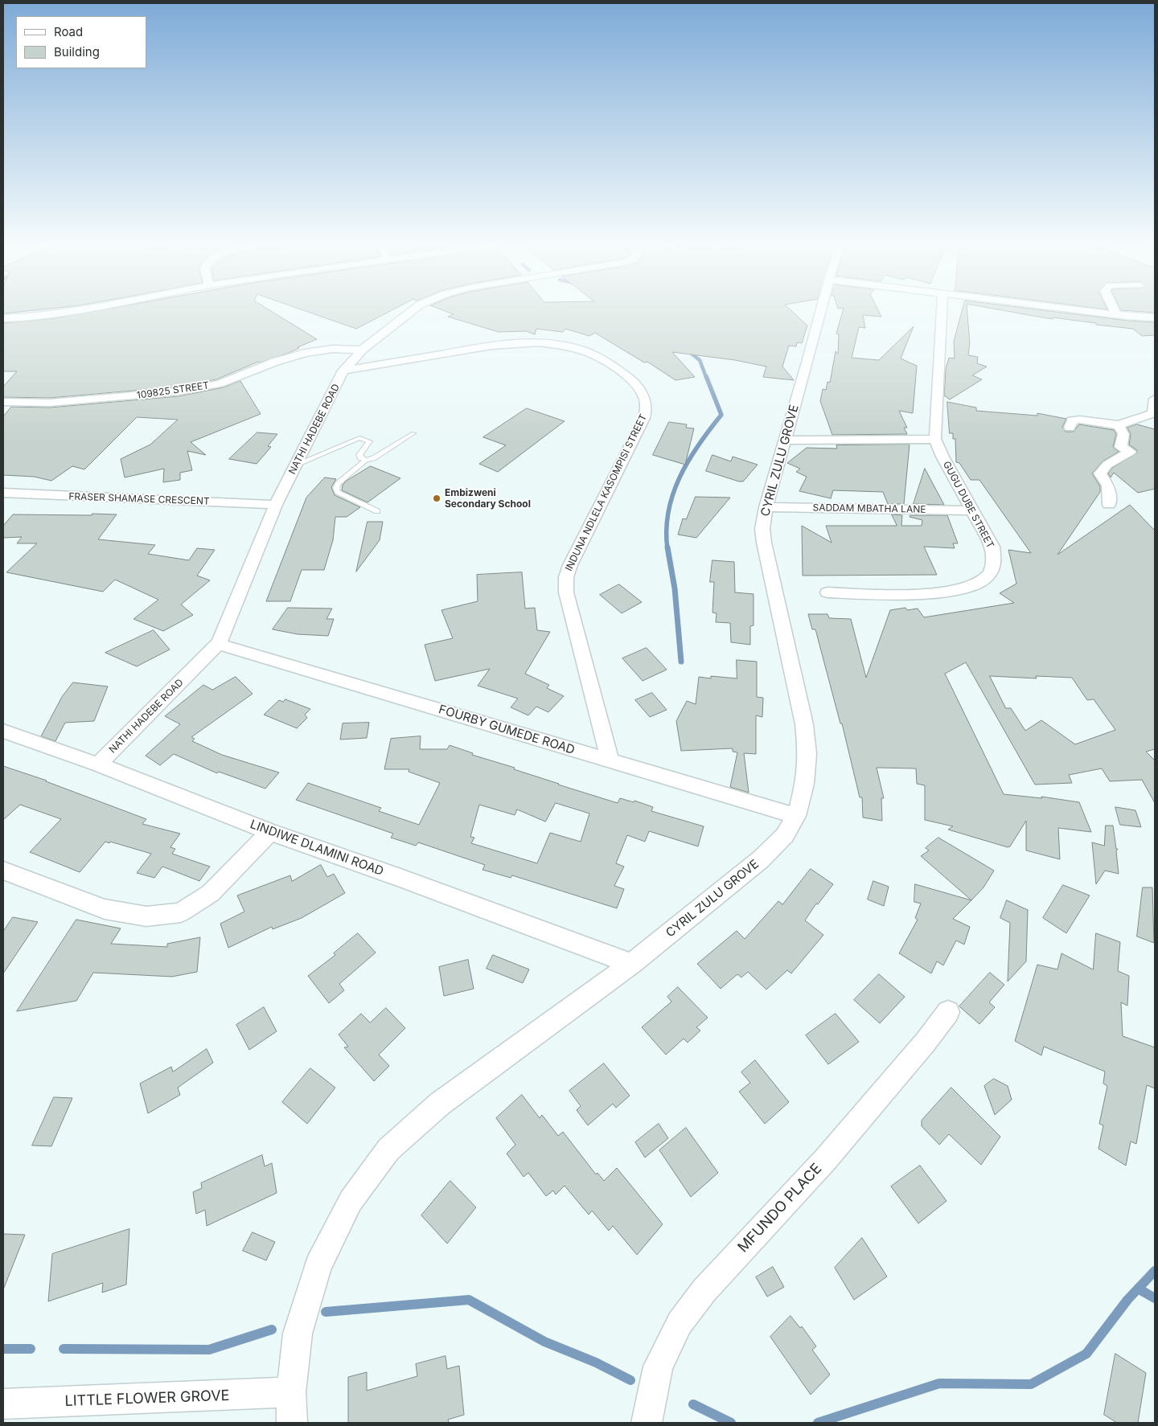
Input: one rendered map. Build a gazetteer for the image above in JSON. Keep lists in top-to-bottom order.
{
  "streets": {
    "street": [
      "109825 STREET",
      "NATHI HADEBE ROAD",
      "CYRIL ZULU GROVE",
      "INDUNA NDLELA KASOMPISI STREET",
      "FRASER SHAMASE CRESCENT",
      "GUGU DUBE STREET",
      "SADDAM MBATHA LANE",
      "FOURBY GUMEDE ROAD",
      "LINDIWE DLAMINI ROAD",
      "MFUNDO PLACE",
      "LITTLE FLOWER GROVE"
    ]
  },
  "crossings": [
    ["109825 STREET", "NATHI HADEBE ROAD"],
    ["NATHI HADEBE ROAD", "INDUNA NDLELA KASOMPISI STREET"],
    ["NATHI HADEBE ROAD", "FRASER SHAMASE CRESCENT"],
    ["NATHI HADEBE ROAD", "FOURBY GUMEDE ROAD"],
    ["NATHI HADEBE ROAD", "LINDIWE DLAMINI ROAD"],
    ["CYRIL ZULU GROVE", "SADDAM MBATHA LANE"],
    ["CYRIL ZULU GROVE", "FOURBY GUMEDE ROAD"],
    ["CYRIL ZULU GROVE", "LINDIWE DLAMINI ROAD"],
    ["CYRIL ZULU GROVE", "LITTLE FLOWER GROVE"],
    ["INDUNA NDLELA KASOMPISI STREET", "FOURBY GUMEDE ROAD"],
    ["GUGU DUBE STREET", "SADDAM MBATHA LANE"]
  ],
  "places": ["Embizweni Secondary School"],
  "legend": ["Road", "Building"]
}
